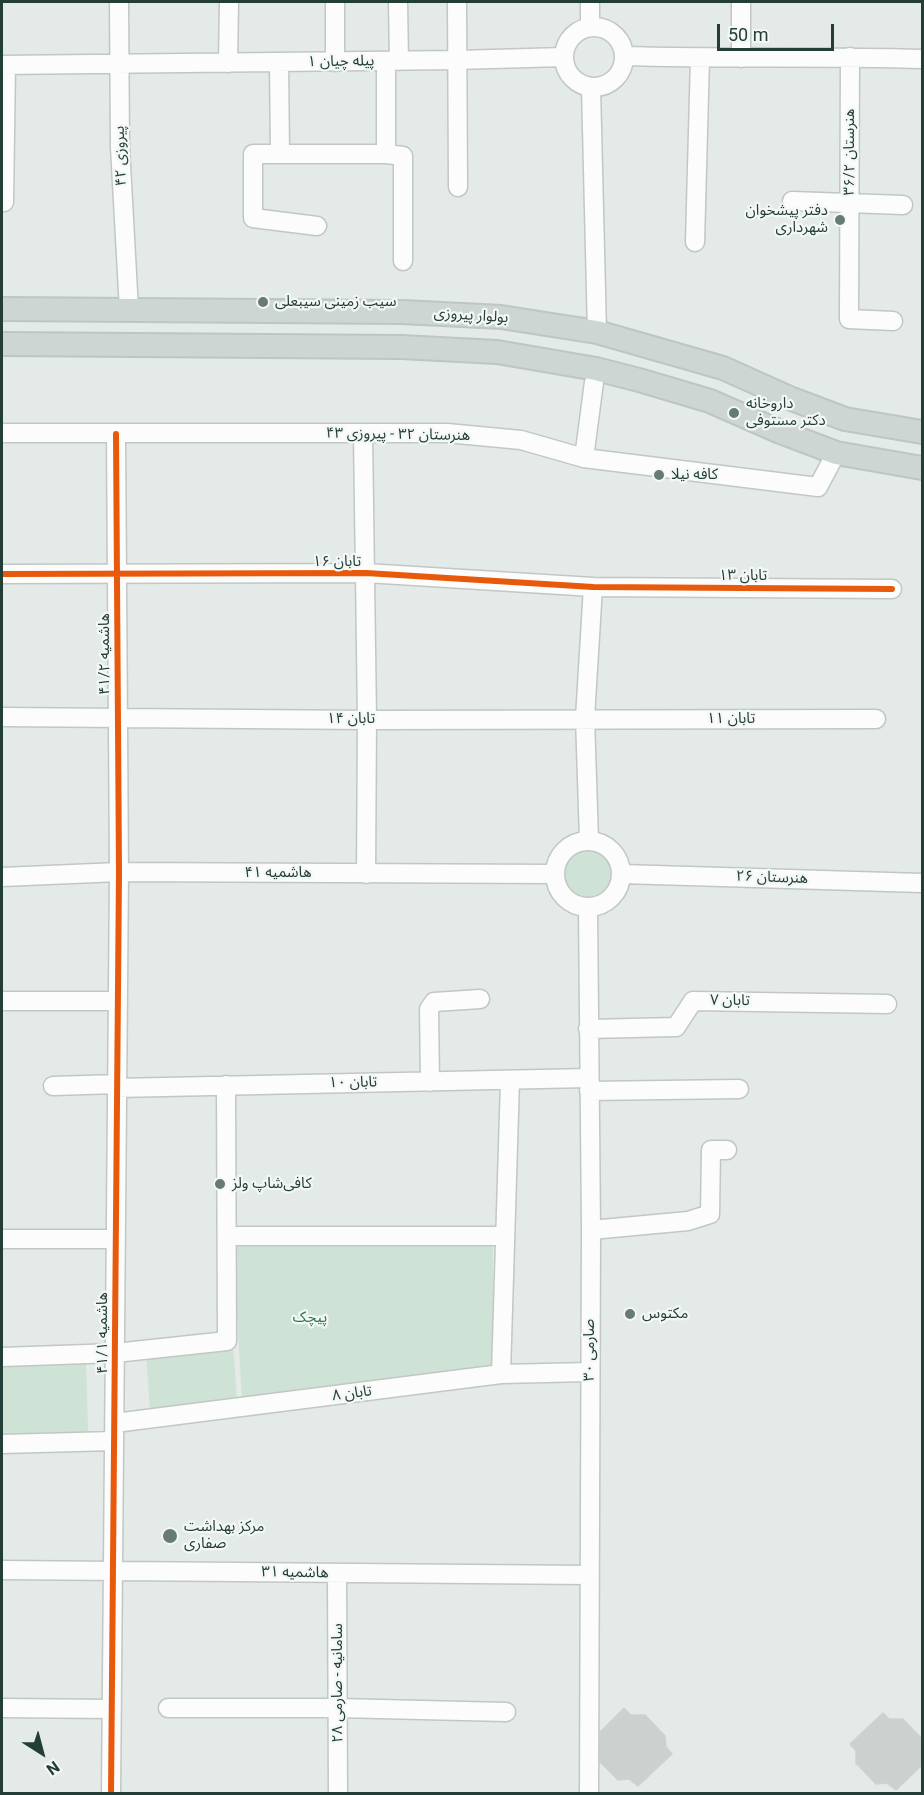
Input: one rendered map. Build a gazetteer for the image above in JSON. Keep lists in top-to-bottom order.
{
  "streets": {
    "main road": ["بولوار پیروزی"],
    "street": [
      "پیله چیان ۱",
      "هنرستان ۳۶/۲",
      "پیروزی ۴۲",
      "هنرستان ۳۲ - پیروزی ۴۳",
      "تابان ۱۶",
      "تابان ۱۳",
      "هاشمیه ۴۱/۲",
      "تابان ۱۴",
      "تابان ۱۱",
      "هاشمیه ۴۱",
      "هنرستان ۲۶",
      "تابان ۷",
      "تابان ۱۰",
      "هاشمیه ۴۱/۱",
      "صارمی ۳۰",
      "تابان ۸",
      "هاشمیه ۳۱",
      "سامانیه - صارمی ۲۸"
    ]
  },
  "crossings": [
    ["پیله چیان ۱", "پیروزی ۴۲"],
    ["پیروزی ۴۲", "بولوار پیروزی"],
    ["هنرستان ۳۲ - پیروزی ۴۳", "هاشمیه ۴۱/۲"],
    ["تابان ۱۶", "تابان ۱۳"],
    ["تابان ۱۶", "هاشمیه ۴۱/۲"],
    ["هاشمیه ۴۱/۲", "تابان ۱۴"],
    ["هاشمیه ۴۱/۲", "هاشمیه ۴۱"],
    ["هاشمیه ۴۱/۲", "هاشمیه ۴۱/۱"],
    ["تابان ۱۴", "تابان ۱۱"],
    ["هاشمیه ۴۱", "هنرستان ۲۶"],
    ["هاشمیه ۴۱", "هاشمیه ۴۱/۱"],
    ["هاشمیه ۴۱", "صارمی ۳۰"],
    ["هنرستان ۲۶", "صارمی ۳۰"],
    ["تابان ۷", "صارمی ۳۰"],
    ["تابان ۱۰", "هاشمیه ۴۱/۱"],
    ["تابان ۱۰", "صارمی ۳۰"],
    ["هاشمیه ۴۱/۱", "تابان ۸"],
    ["هاشمیه ۴۱/۱", "هاشمیه ۳۱"],
    ["صارمی ۳۰", "تابان ۸"],
    ["صارمی ۳۰", "هاشمیه ۳۱"],
    ["هاشمیه ۳۱", "سامانیه - صارمی ۲۸"]
  ],
  "parks": ["پیچک"],
  "places": [
    "دفتر پیشخوان شهرداری",
    "سیب زمینی سیبعلی",
    "داروخانه دکتر مستوفی",
    "کافه نیلا",
    "کافی‌شاپ ولز",
    "مکتوس",
    "مرکز بهداشت صفاری"
  ],
  "scale_bar": "50 m",
  "north": "bottom right"
}
